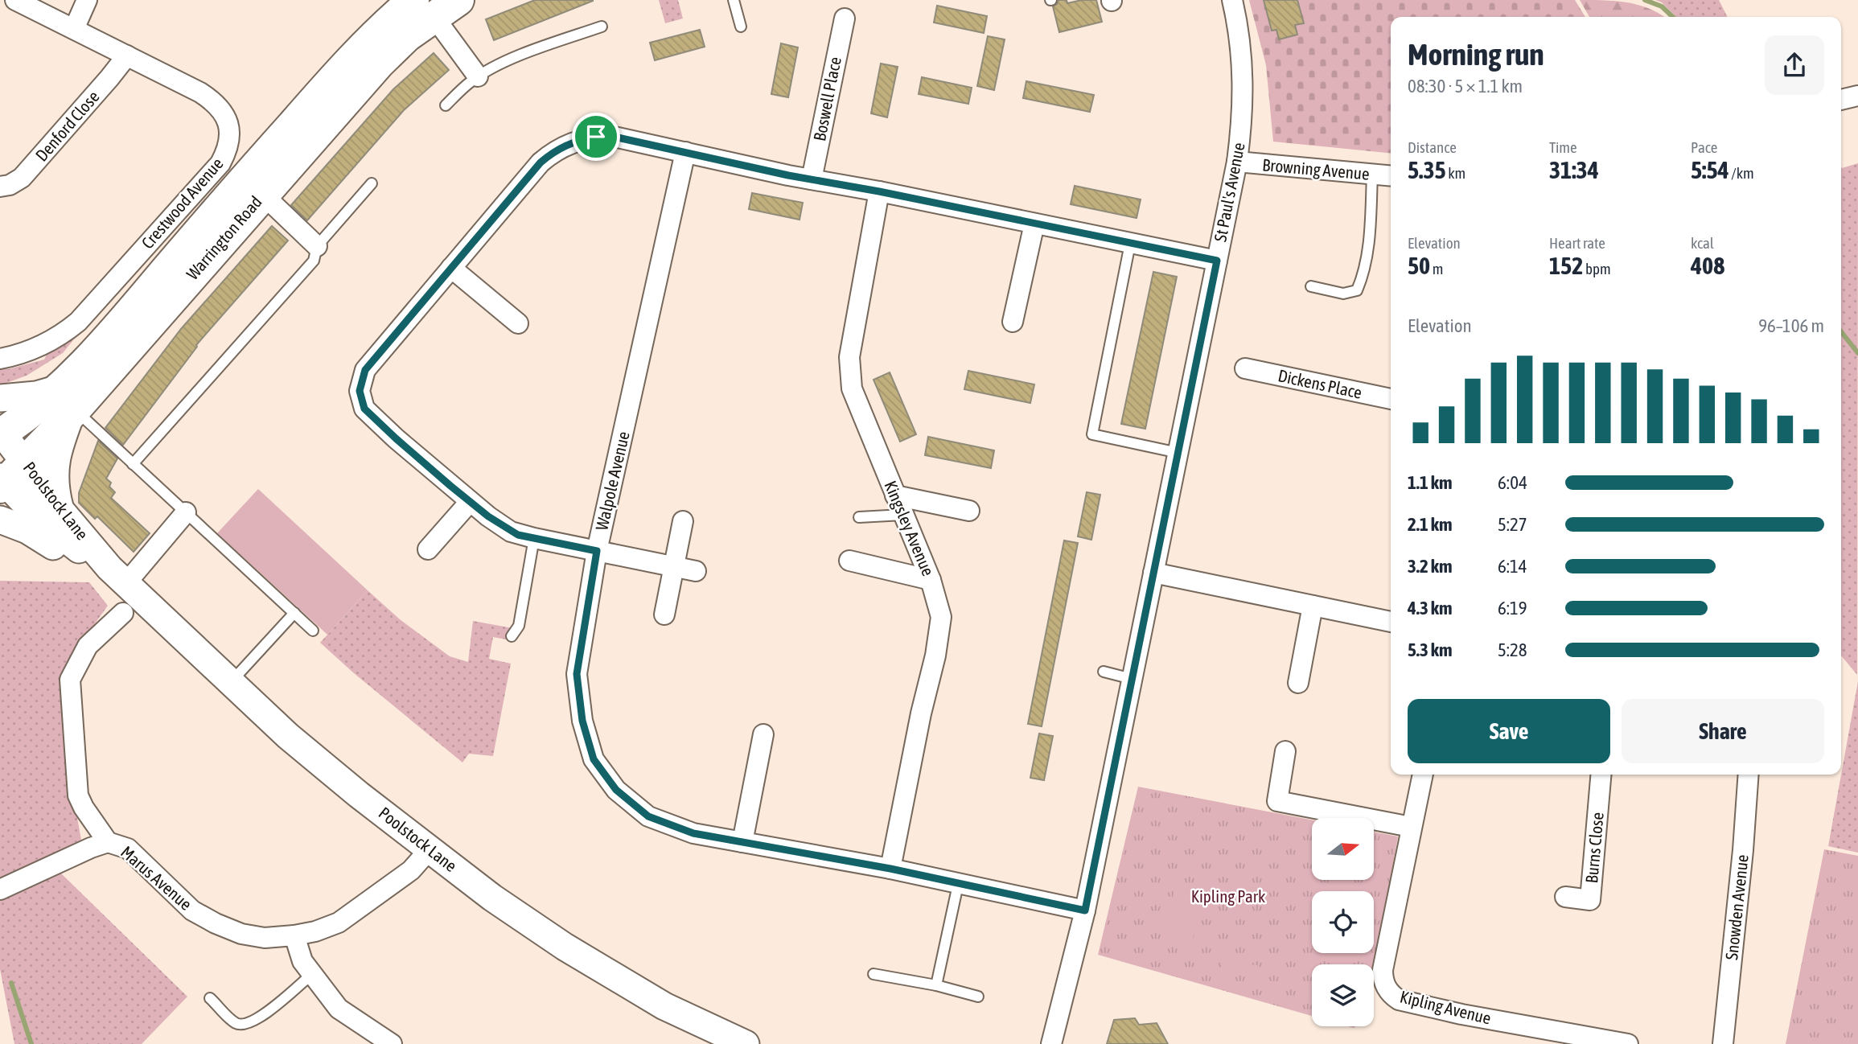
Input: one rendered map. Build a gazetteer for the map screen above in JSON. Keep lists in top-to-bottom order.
{
  "streets": {
    "highway": ["Warrington Road"],
    "main road": ["Poolstock Lane"],
    "street": [
      "Boswell Place",
      "Denford Close",
      "Browning Avenue",
      "St Paul's Avenue",
      "Crestwood Avenue",
      "Dickens Place",
      "Walpole Avenue",
      "Kingsley Avenue",
      "Burns Close",
      "Marus Avenue",
      "Snowden Avenue",
      "Kipling Avenue"
    ]
  },
  "crossings": [
    ["Denford Close", "Crestwood Avenue"],
    ["Browning Avenue", "St Paul's Avenue"],
    ["St Paul's Avenue", "Walpole Avenue"],
    ["Warrington Road", "Poolstock Lane"],
    ["Walpole Avenue", "Kingsley Avenue"],
    ["Poolstock Lane", "Marus Avenue"]
  ],
  "parks": ["Kipling Park"],
  "north": "right",
  "page": {
    "heading": ["Morning run", "08:30 · 5 × 1.1 km"],
    "stats": [
      ["Distance", "5.35 km"],
      ["Time", "31:34"],
      ["Pace", "5:54 /km"],
      ["Elevation", "50 m"],
      ["Heart rate", "152 bpm"],
      ["kcal", "408"]
    ],
    "chart": ["Elevation", "96–106 m"],
    "list": [
      {
        "name": "1.1 km",
        "note": "6:04"
      },
      {
        "name": "2.1 km",
        "note": "5:27"
      },
      {
        "name": "3.2 km",
        "note": "6:14"
      },
      {
        "name": "4.3 km",
        "note": "6:19"
      },
      {
        "name": "5.3 km",
        "note": "5:28"
      }
    ],
    "buttons": ["Save", "Share"]
  }
}
